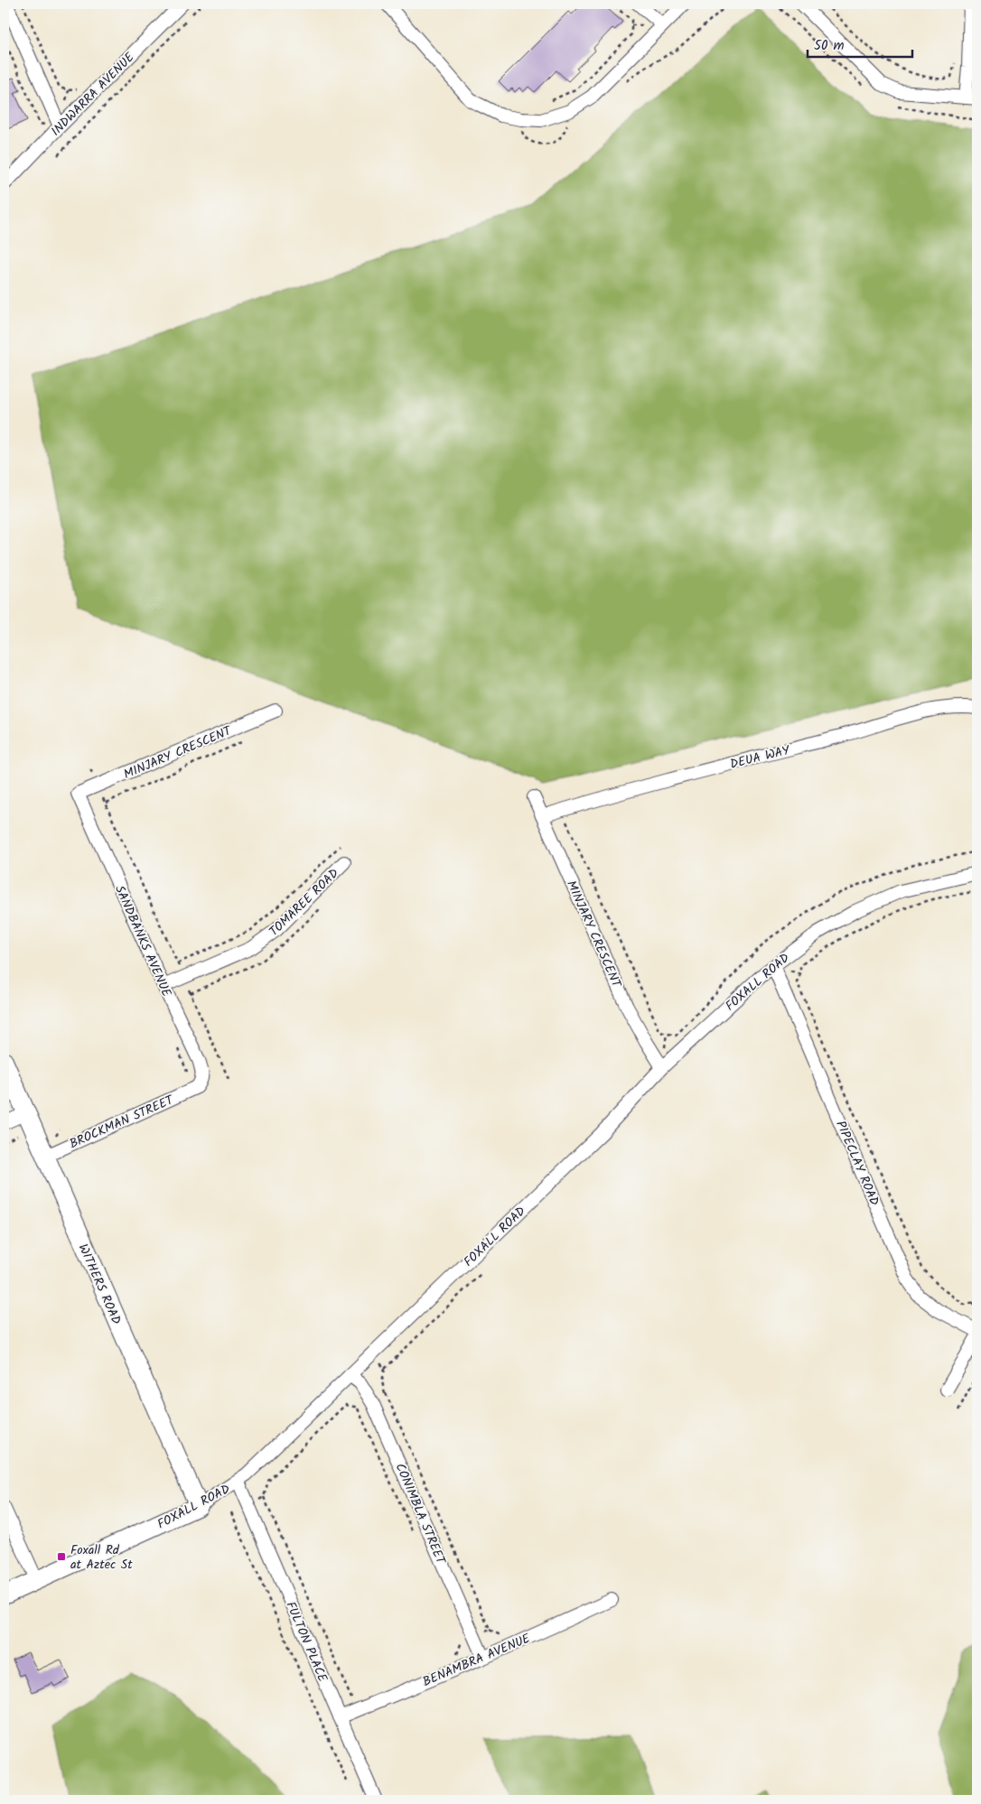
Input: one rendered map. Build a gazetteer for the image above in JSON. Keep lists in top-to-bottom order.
{
  "streets": {
    "street": [
      "INDWARRA AVENUE",
      "MINJARY CRESCENT",
      "DEUA WAY",
      "TOMAREE ROAD",
      "SANDBANKS AVENUE",
      "FOXALL ROAD",
      "BROCKMAN STREET",
      "PIPECLAY ROAD",
      "WITHERS ROAD",
      "CONIMBLA STREET",
      "FULTON PLACE",
      "BENAMBRA AVENUE"
    ]
  },
  "crossings": [
    ["MINJARY CRESCENT", "DEUA WAY"],
    ["MINJARY CRESCENT", "SANDBANKS AVENUE"],
    ["MINJARY CRESCENT", "FOXALL ROAD"],
    ["TOMAREE ROAD", "SANDBANKS AVENUE"],
    ["SANDBANKS AVENUE", "BROCKMAN STREET"],
    ["FOXALL ROAD", "PIPECLAY ROAD"],
    ["FOXALL ROAD", "WITHERS ROAD"],
    ["FOXALL ROAD", "CONIMBLA STREET"],
    ["FOXALL ROAD", "FULTON PLACE"],
    ["BROCKMAN STREET", "WITHERS ROAD"],
    ["CONIMBLA STREET", "BENAMBRA AVENUE"],
    ["FULTON PLACE", "BENAMBRA AVENUE"]
  ],
  "places": {
    "transit": ["Foxall Rd at Aztec St"]
  },
  "scale_bar": "50 m"
}
